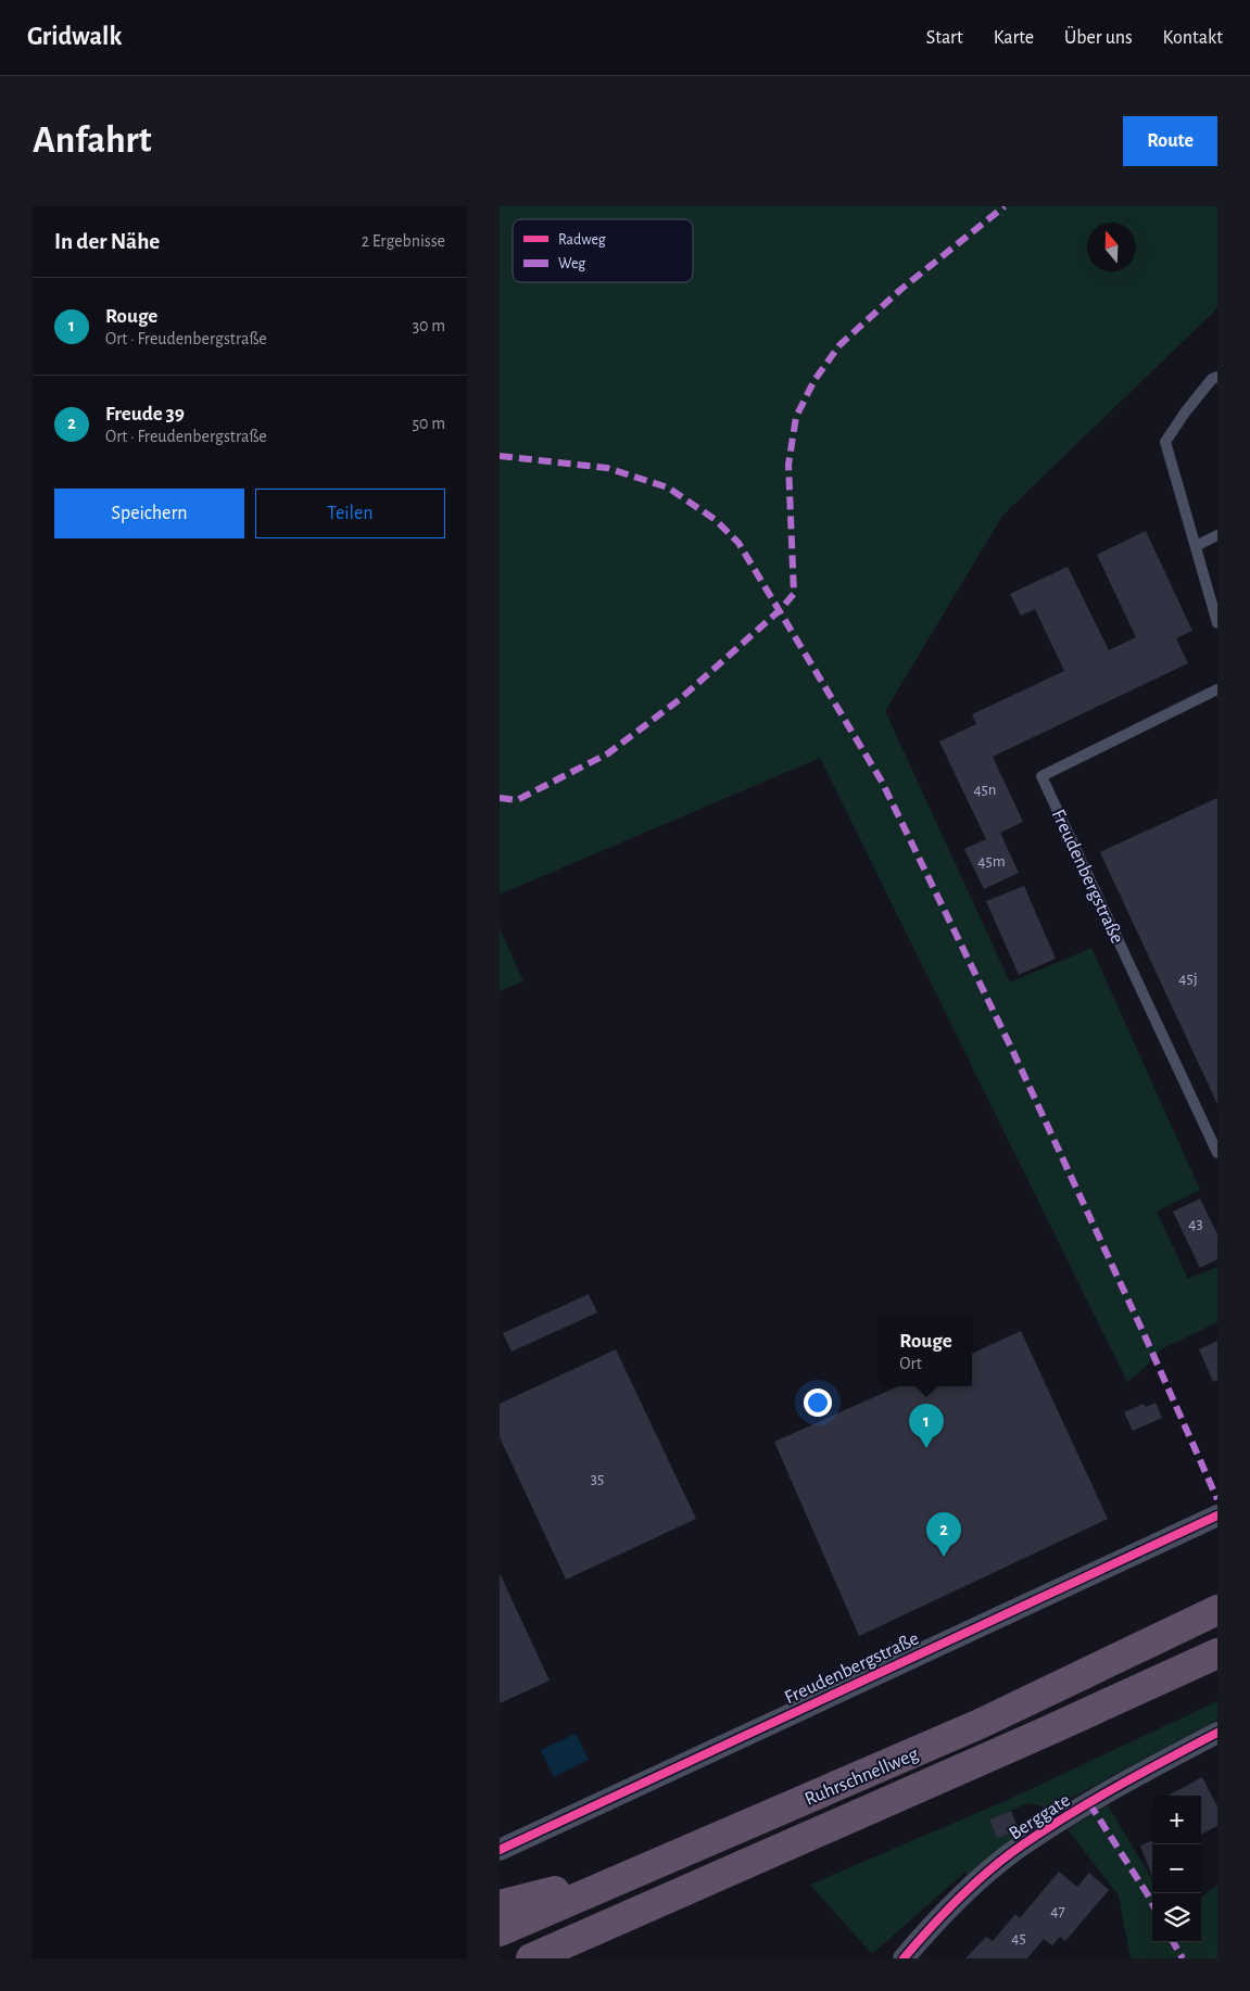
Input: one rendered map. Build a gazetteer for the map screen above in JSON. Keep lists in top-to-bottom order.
{
  "streets": {
    "highway": ["Ruhrschnellweg"],
    "street": ["Freudenbergstraße", "Berggate"]
  },
  "house_numbers": [
    "45n",
    "45m",
    "45j",
    "43",
    "35",
    "47",
    "45"
  ],
  "legend": ["Radweg", "Weg"],
  "north": "top",
  "page": {
    "header": "Gridwalk",
    "nav": [
      "Start",
      "Karte",
      "Über uns",
      "Kontakt"
    ],
    "buttons": [
      "Route",
      ["Speichern", "Teilen"]
    ],
    "title": "Anfahrt",
    "heading": ["In der Nähe", "2 Ergebnisse"],
    "list": [
      {
        "mark": "1",
        "name": "Rouge",
        "note": "Ort · Freudenbergstraße",
        "value": "30 m"
      },
      {
        "mark": "2",
        "name": "Freude 39",
        "note": "Ort · Freudenbergstraße",
        "value": "50 m"
      }
    ],
    "popup": ["Rouge", "Ort"],
    "pins": ["1", "2"],
    "map_buttons": ["+", "−"]
  }
}
